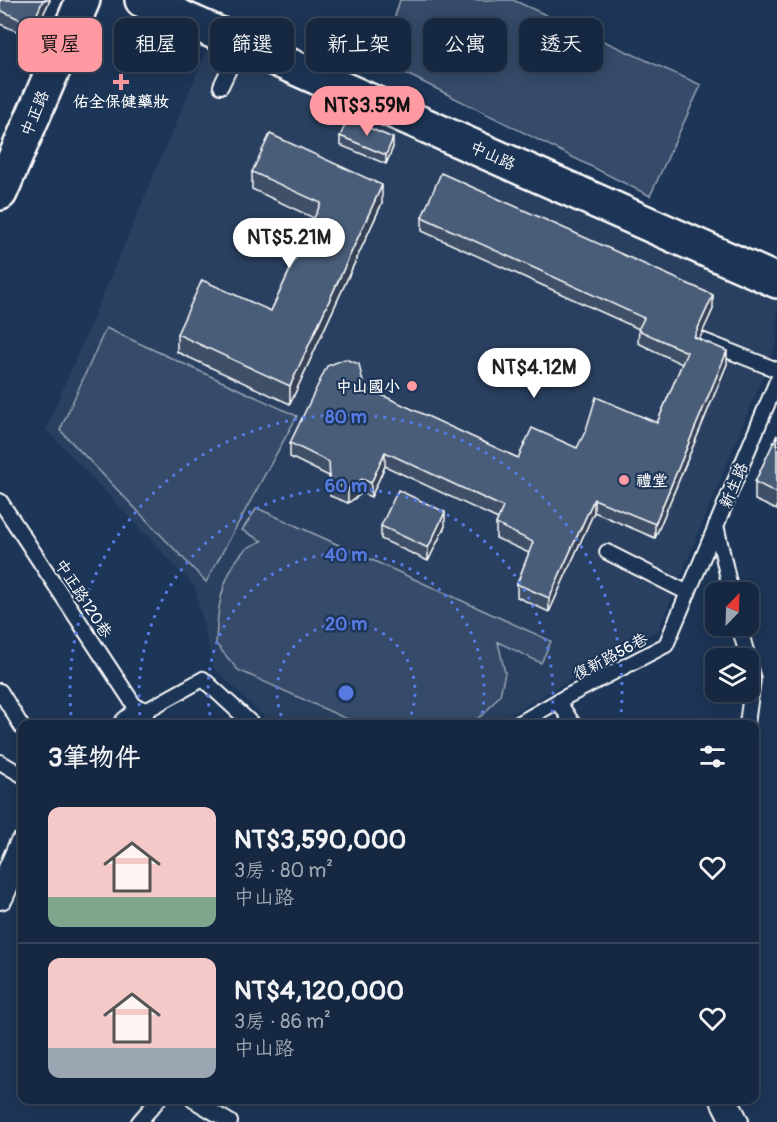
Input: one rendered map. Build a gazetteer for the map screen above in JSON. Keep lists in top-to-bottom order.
{
  "streets": {
    "street": ["中正路", "中山路"],
    "lane": ["新生路", "中正路120巷", "復新路56巷"]
  },
  "crossings": [
    ["新生路", "復新路56巷"]
  ],
  "places": {
    "health": ["佑全保健藥妝"],
    "other": ["中山國小", "禮堂"]
  },
  "north": "top right",
  "page": {
    "chip": [
      "買屋",
      "租屋",
      "篩選",
      "新上架",
      "公寓",
      "透天"
    ],
    "price": ["NT$3.59M", "NT$5.21M", "NT$4.12M"],
    "heading": "3筆物件",
    "list": [
      {
        "name": "NT$3,590,000",
        "note": "3房 · 80 m² · 中山路"
      },
      {
        "name": "NT$4,120,000",
        "note": "3房 · 86 m² · 中山路"
      }
    ]
  },
  "rings": [
    "80 m",
    "60 m",
    "40 m",
    "20 m"
  ]
}
